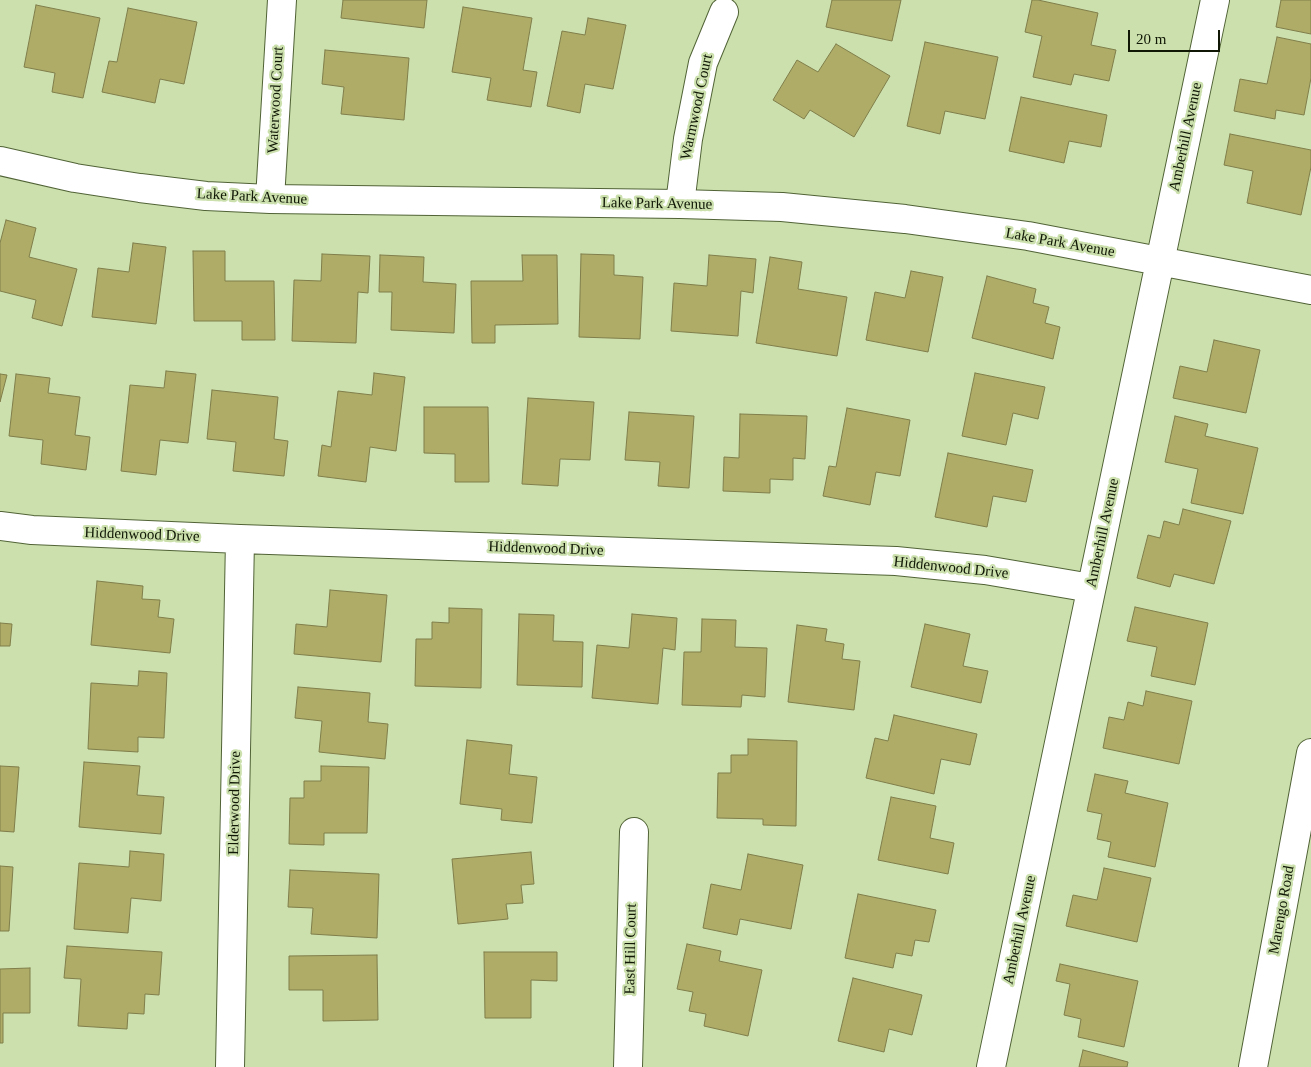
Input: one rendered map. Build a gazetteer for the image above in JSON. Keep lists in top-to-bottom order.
{
  "streets": {
    "street": [
      "Waterwood Court",
      "Warmwood Court",
      "Amberhill Avenue",
      "Lake Park Avenue",
      "Hiddenwood Drive",
      "Elderwood Drive",
      "Marengo Road",
      "East Hill Court"
    ]
  },
  "crossings": [
    ["Waterwood Court", "Lake Park Avenue"],
    ["Warmwood Court", "Lake Park Avenue"],
    ["Amberhill Avenue", "Lake Park Avenue"],
    ["Amberhill Avenue", "Hiddenwood Drive"],
    ["Hiddenwood Drive", "Elderwood Drive"]
  ],
  "scale_bar": "20 m"
}
